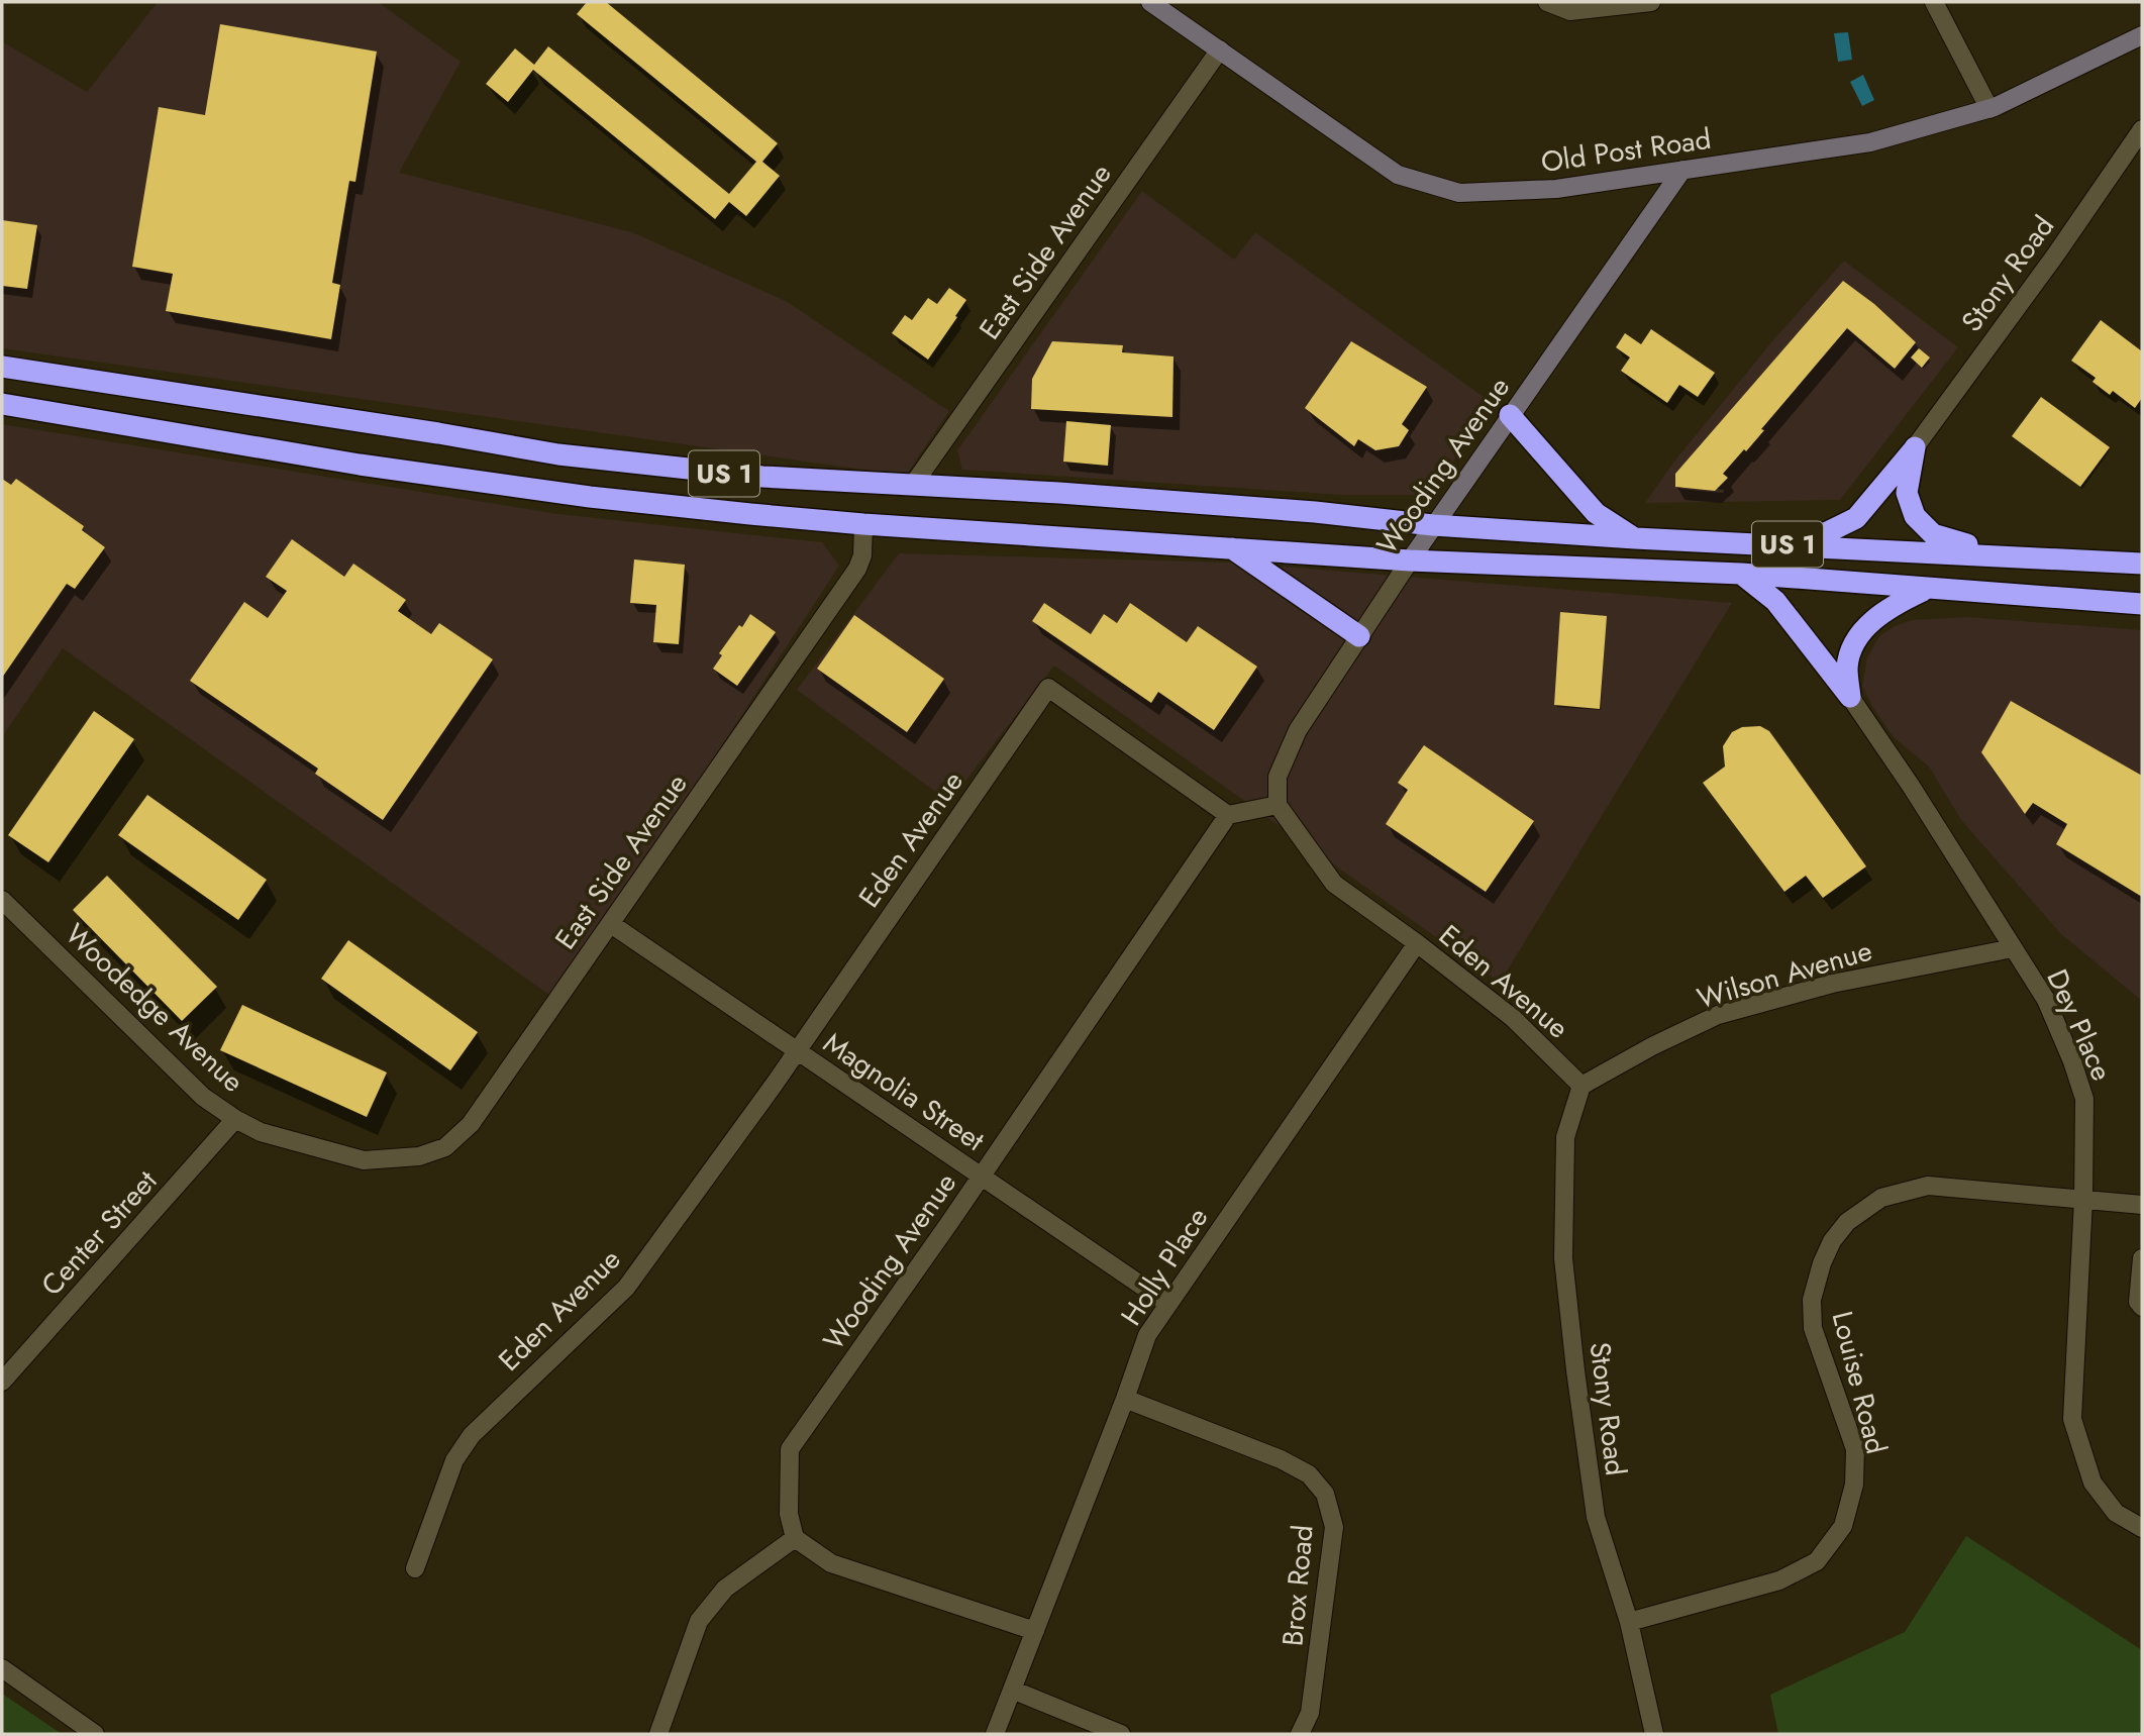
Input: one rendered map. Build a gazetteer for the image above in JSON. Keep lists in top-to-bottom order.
{
  "streets": {
    "highway": ["US 1"],
    "street": [
      "Old Post Road",
      "East Side Avenue",
      "Stony Road",
      "Wooding Avenue",
      "Eden Avenue",
      "Wilson Avenue",
      "Woodedge Avenue",
      "Dey Place",
      "Magnolia Street",
      "Center Street",
      "Holly Place",
      "Louise Road",
      "Brox Road"
    ]
  },
  "crossings": [
    ["Old Post Road", "East Side Avenue"],
    ["Old Post Road", "Wooding Avenue"],
    ["East Side Avenue", "US 1"],
    ["East Side Avenue", "Woodedge Avenue"],
    ["East Side Avenue", "Magnolia Street"],
    ["Stony Road", "Eden Avenue"],
    ["Stony Road", "Wilson Avenue"],
    ["Stony Road", "Louise Road"],
    ["Wooding Avenue", "US 1"],
    ["Wooding Avenue", "Eden Avenue"],
    ["Wooding Avenue", "Magnolia Street"],
    ["Eden Avenue", "Wilson Avenue"],
    ["Eden Avenue", "Magnolia Street"],
    ["Eden Avenue", "Holly Place"],
    ["Wilson Avenue", "Dey Place"],
    ["Woodedge Avenue", "Center Street"],
    ["Dey Place", "Louise Road"],
    ["Magnolia Street", "Holly Place"],
    ["Holly Place", "Brox Road"]
  ]
}
